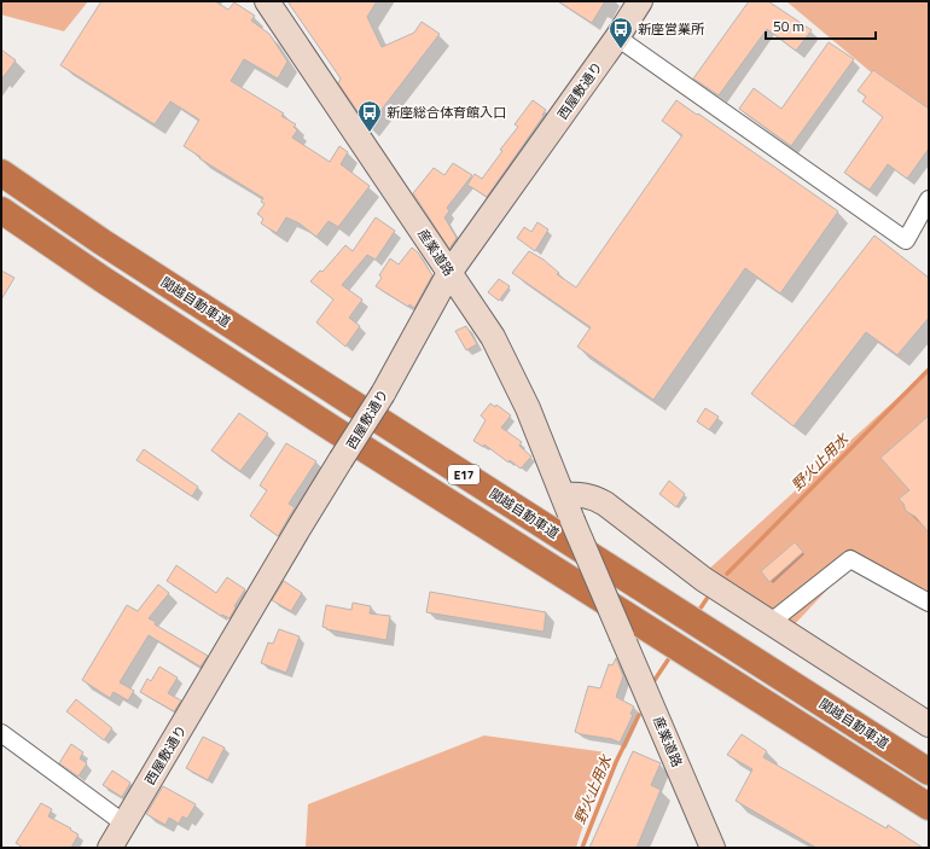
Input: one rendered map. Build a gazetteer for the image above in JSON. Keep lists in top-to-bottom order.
{
  "streets": {
    "highway": ["関越自動車道", "E17"],
    "street": ["西屋敷通り", "産業道路"]
  },
  "crossings": [
    ["西屋敷通り", "産業道路"]
  ],
  "water": ["野火止用水"],
  "places": {
    "bus stop": ["新座営業所", "新座総合体育館入口"]
  },
  "scale_bar": "50 m"
}
